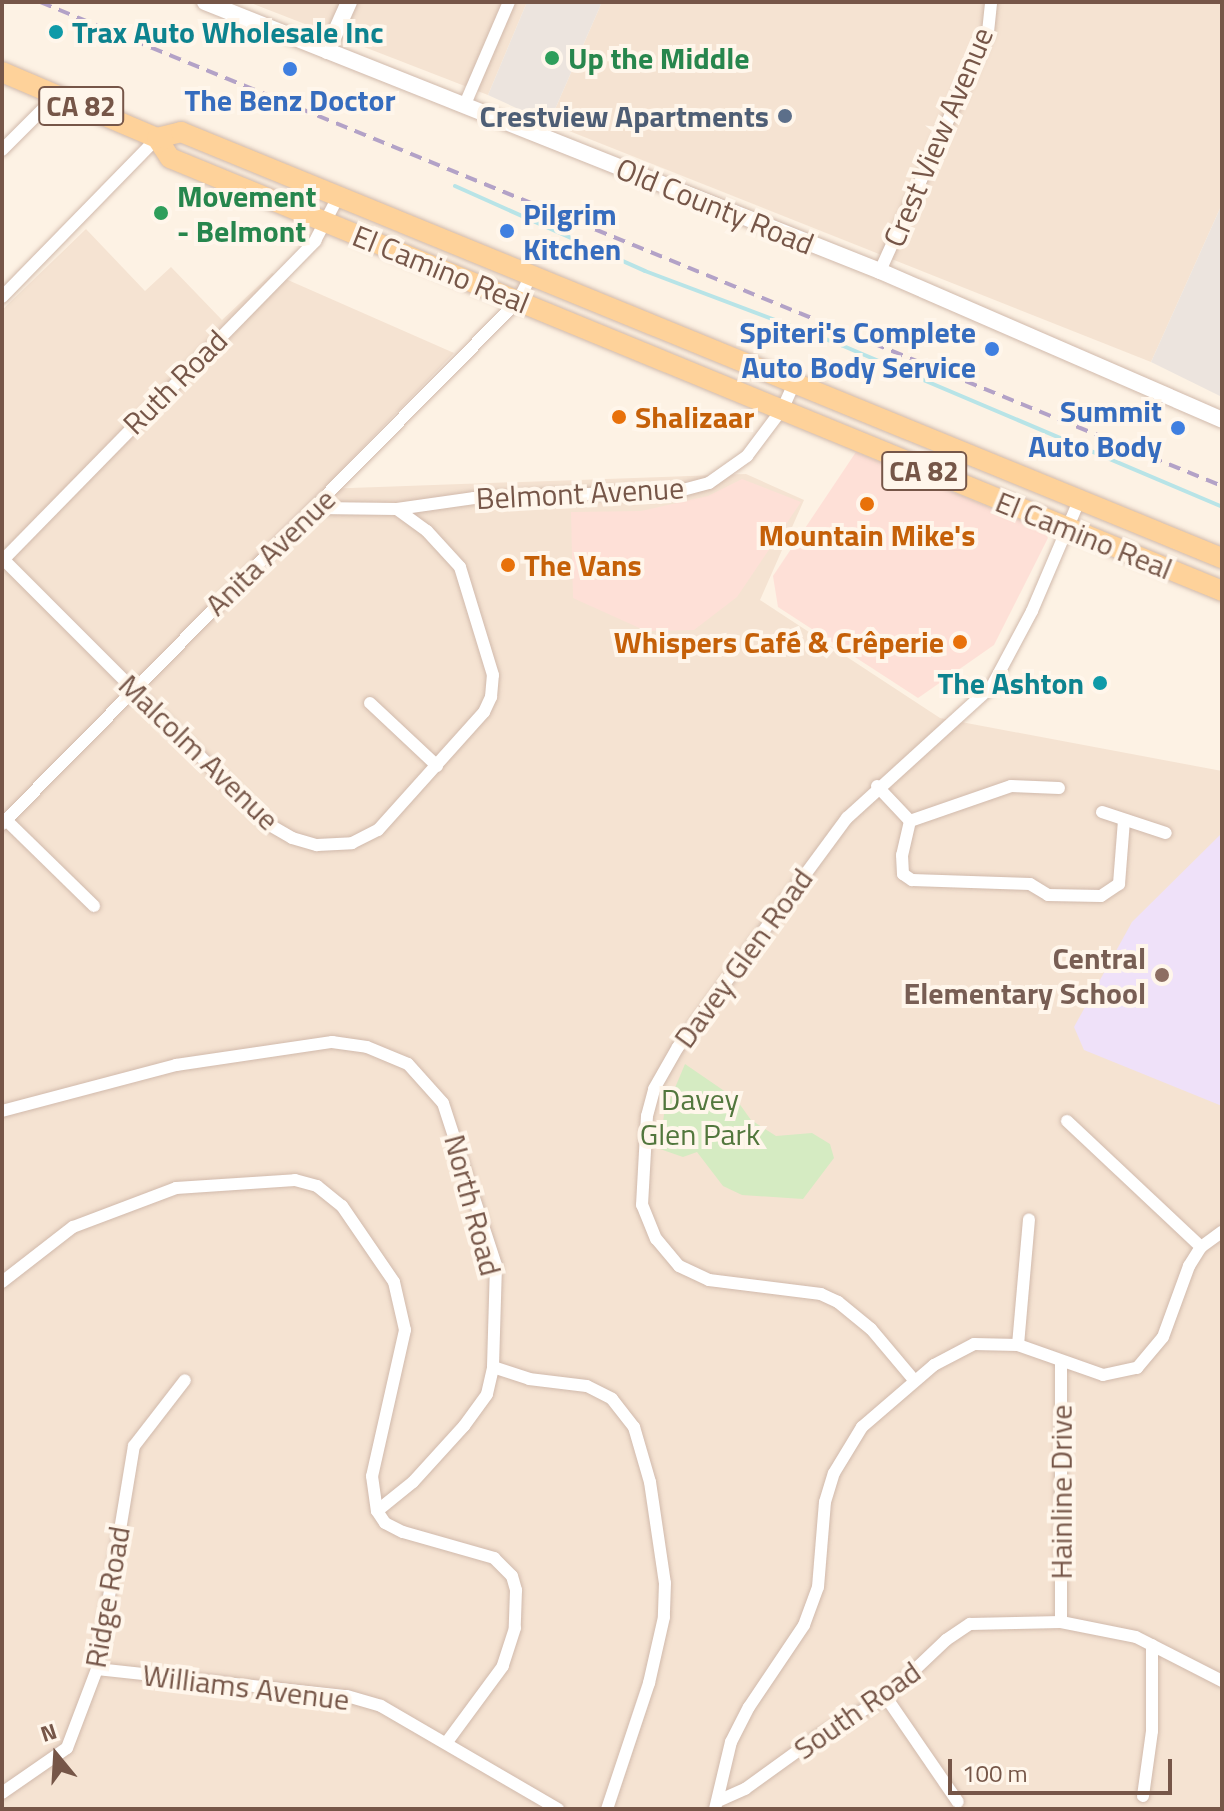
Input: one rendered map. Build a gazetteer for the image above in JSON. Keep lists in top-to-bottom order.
{
  "streets": {
    "main road": ["CA 82", "El Camino Real"],
    "street": [
      "Crest View Avenue",
      "Old County Road",
      "Ruth Road",
      "Belmont Avenue",
      "Anita Avenue",
      "Malcolm Avenue",
      "Davey Glen Road",
      "North Road",
      "Hainline Drive",
      "Ridge Road",
      "Williams Avenue",
      "South Road"
    ]
  },
  "crossings": [
    ["CA 82", "El Camino Real"],
    ["Crest View Avenue", "Old County Road"],
    ["El Camino Real", "Ruth Road"],
    ["El Camino Real", "Belmont Avenue"],
    ["El Camino Real", "Anita Avenue"],
    ["El Camino Real", "Davey Glen Road"],
    ["Ruth Road", "Malcolm Avenue"],
    ["Belmont Avenue", "Anita Avenue"],
    ["Belmont Avenue", "Malcolm Avenue"],
    ["Anita Avenue", "Malcolm Avenue"],
    ["Hainline Drive", "South Road"],
    ["Ridge Road", "Williams Avenue"]
  ],
  "parks": ["Davey Glen Park"],
  "places": [
    "Trax Auto Wholesale Inc",
    "Up the Middle",
    "The Benz Doctor",
    "Crestview Apartments",
    "Movement - Belmont",
    "Pilgrim Kitchen",
    "Spiteri's Complete Auto Body Service",
    "Shalizaar",
    "Summit Auto Body",
    "Mountain Mike's",
    "The Vans",
    "Whispers Café & Crêperie",
    "The Ashton",
    "Central Elementary School"
  ],
  "scale_bar": "100 m",
  "north": "top"
}
